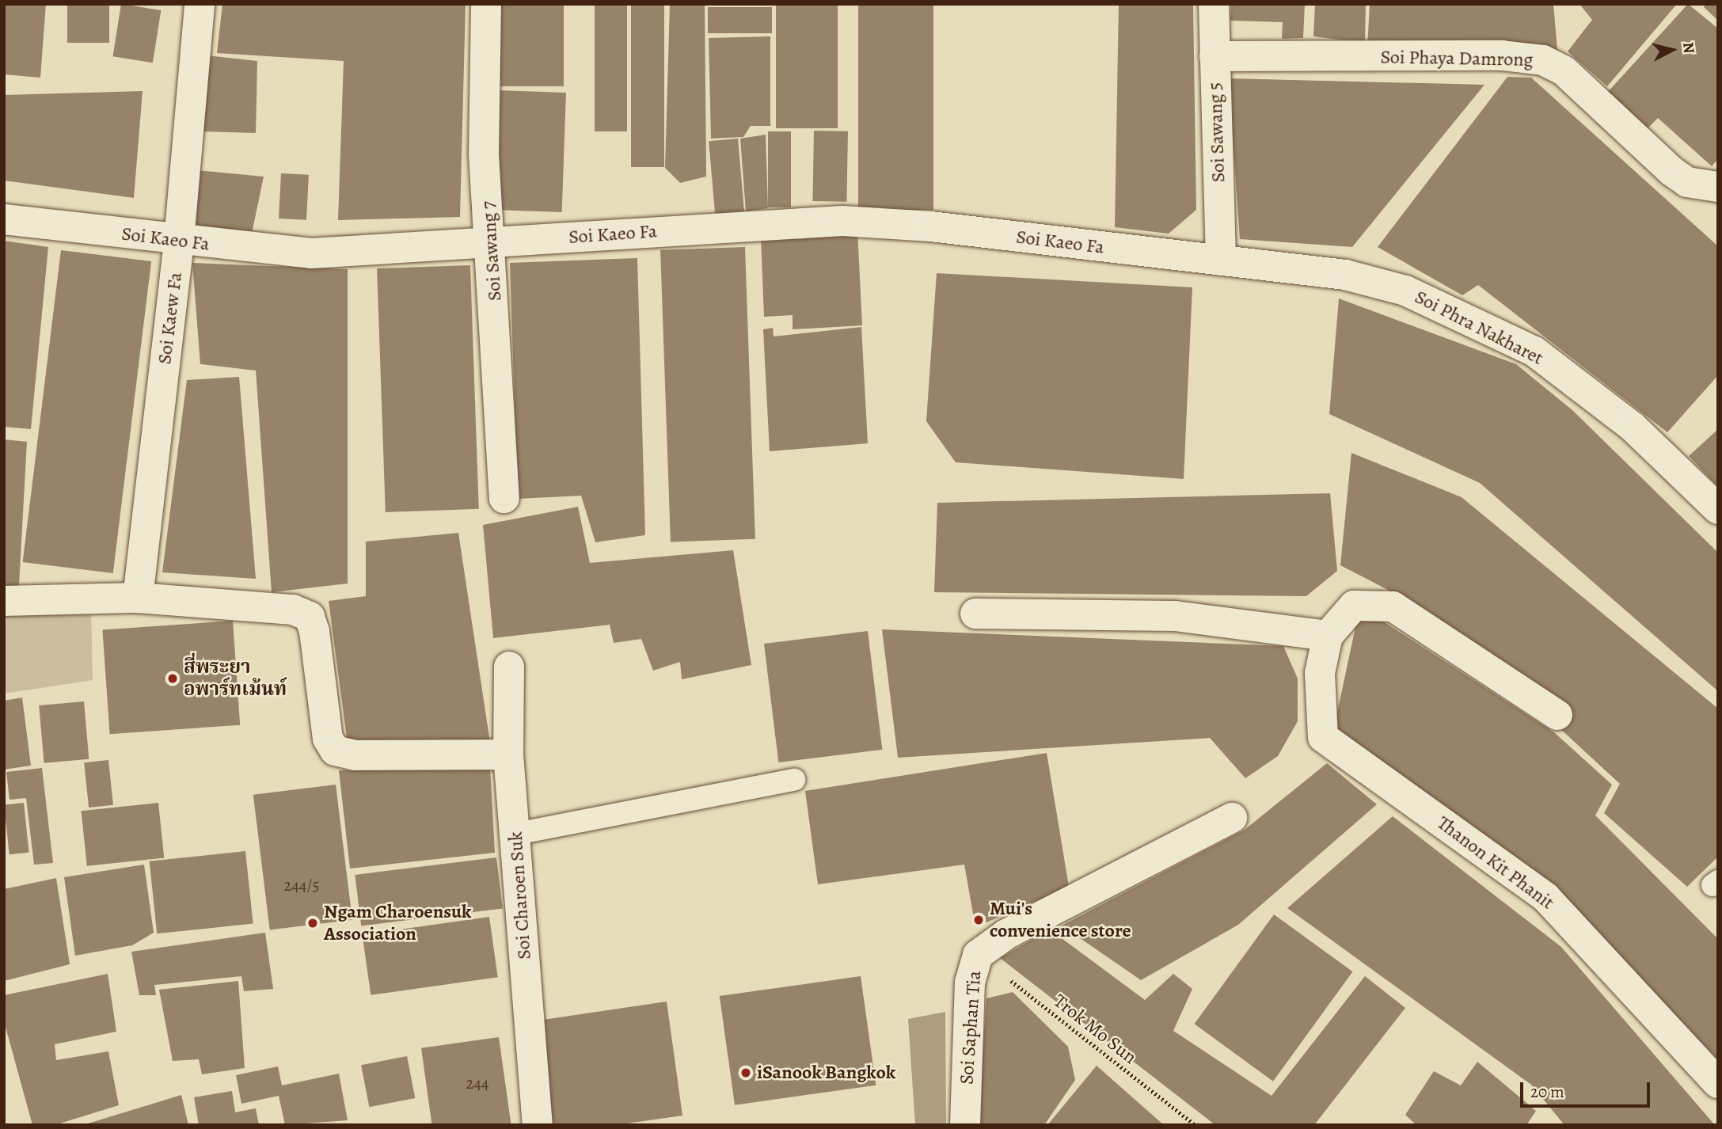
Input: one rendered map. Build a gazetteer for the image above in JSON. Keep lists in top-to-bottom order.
{
  "streets": {
    "street": [
      "Soi Phaya Damrong",
      "Soi Sawang 5",
      "Soi Kaeo Fa",
      "Soi Sawang 7",
      "Soi Kaew Fa",
      "Soi Phra Nakharet",
      "Thanon Kit Phanit",
      "Soi Charoen Suk",
      "Soi Saphan Tia"
    ],
    "path": ["Trok Mo Sun"]
  },
  "crossings": [
    ["Soi Phaya Damrong", "Soi Sawang 5"],
    ["Soi Sawang 5", "Soi Kaeo Fa"],
    ["Soi Sawang 5", "Soi Phra Nakharet"],
    ["Soi Kaeo Fa", "Soi Sawang 7"],
    ["Soi Kaeo Fa", "Soi Kaew Fa"],
    ["Soi Kaeo Fa", "Soi Phra Nakharet"],
    ["Soi Saphan Tia", "Trok Mo Sun"]
  ],
  "places": [
    "สี่พระยา อพาร์ทเม้นท์",
    "Mui's convenience store",
    "Ngam Charoensuk Association",
    "iSanook Bangkok"
  ],
  "house_numbers": ["244/5", "244"],
  "scale_bar": "20 m",
  "north": "right"
}
